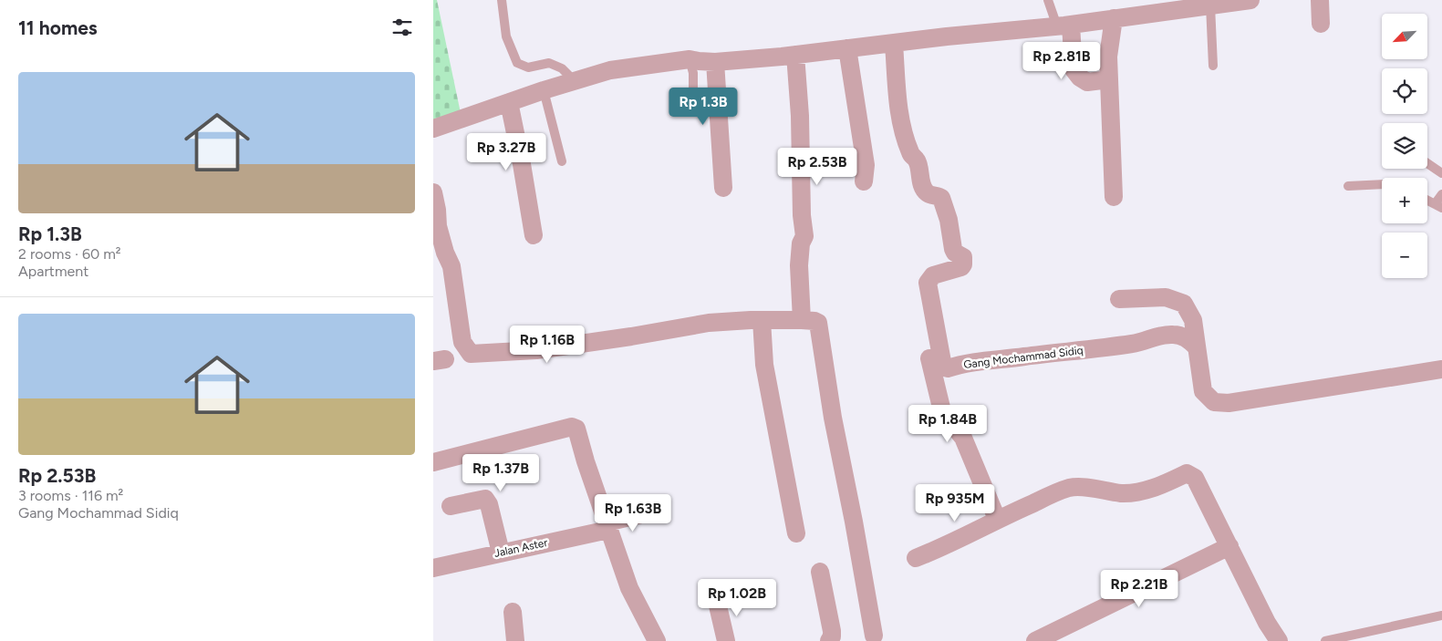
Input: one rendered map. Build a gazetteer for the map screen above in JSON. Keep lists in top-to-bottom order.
{
  "streets": {
    "street": ["Gang Mochammad Sidiq", "Jalan Aster"]
  },
  "north": "bottom left",
  "page": {
    "heading": "11 homes",
    "map_buttons": ["+", "−"],
    "price": [
      "Rp 2.81B",
      "Rp 1.3B",
      "Rp 3.27B",
      "Rp 2.53B",
      "Rp 1.16B",
      "Rp 1.84B",
      "Rp 1.37B",
      "Rp 935M",
      "Rp 1.63B",
      "Rp 2.21B",
      "Rp 1.02B"
    ],
    "list": [
      {
        "name": "Rp 1.3B",
        "note": "2 rooms · 60 m² · Apartment"
      },
      {
        "name": "Rp 2.53B",
        "note": "3 rooms · 116 m² · Gang Mochammad Sidiq"
      }
    ]
  }
}
